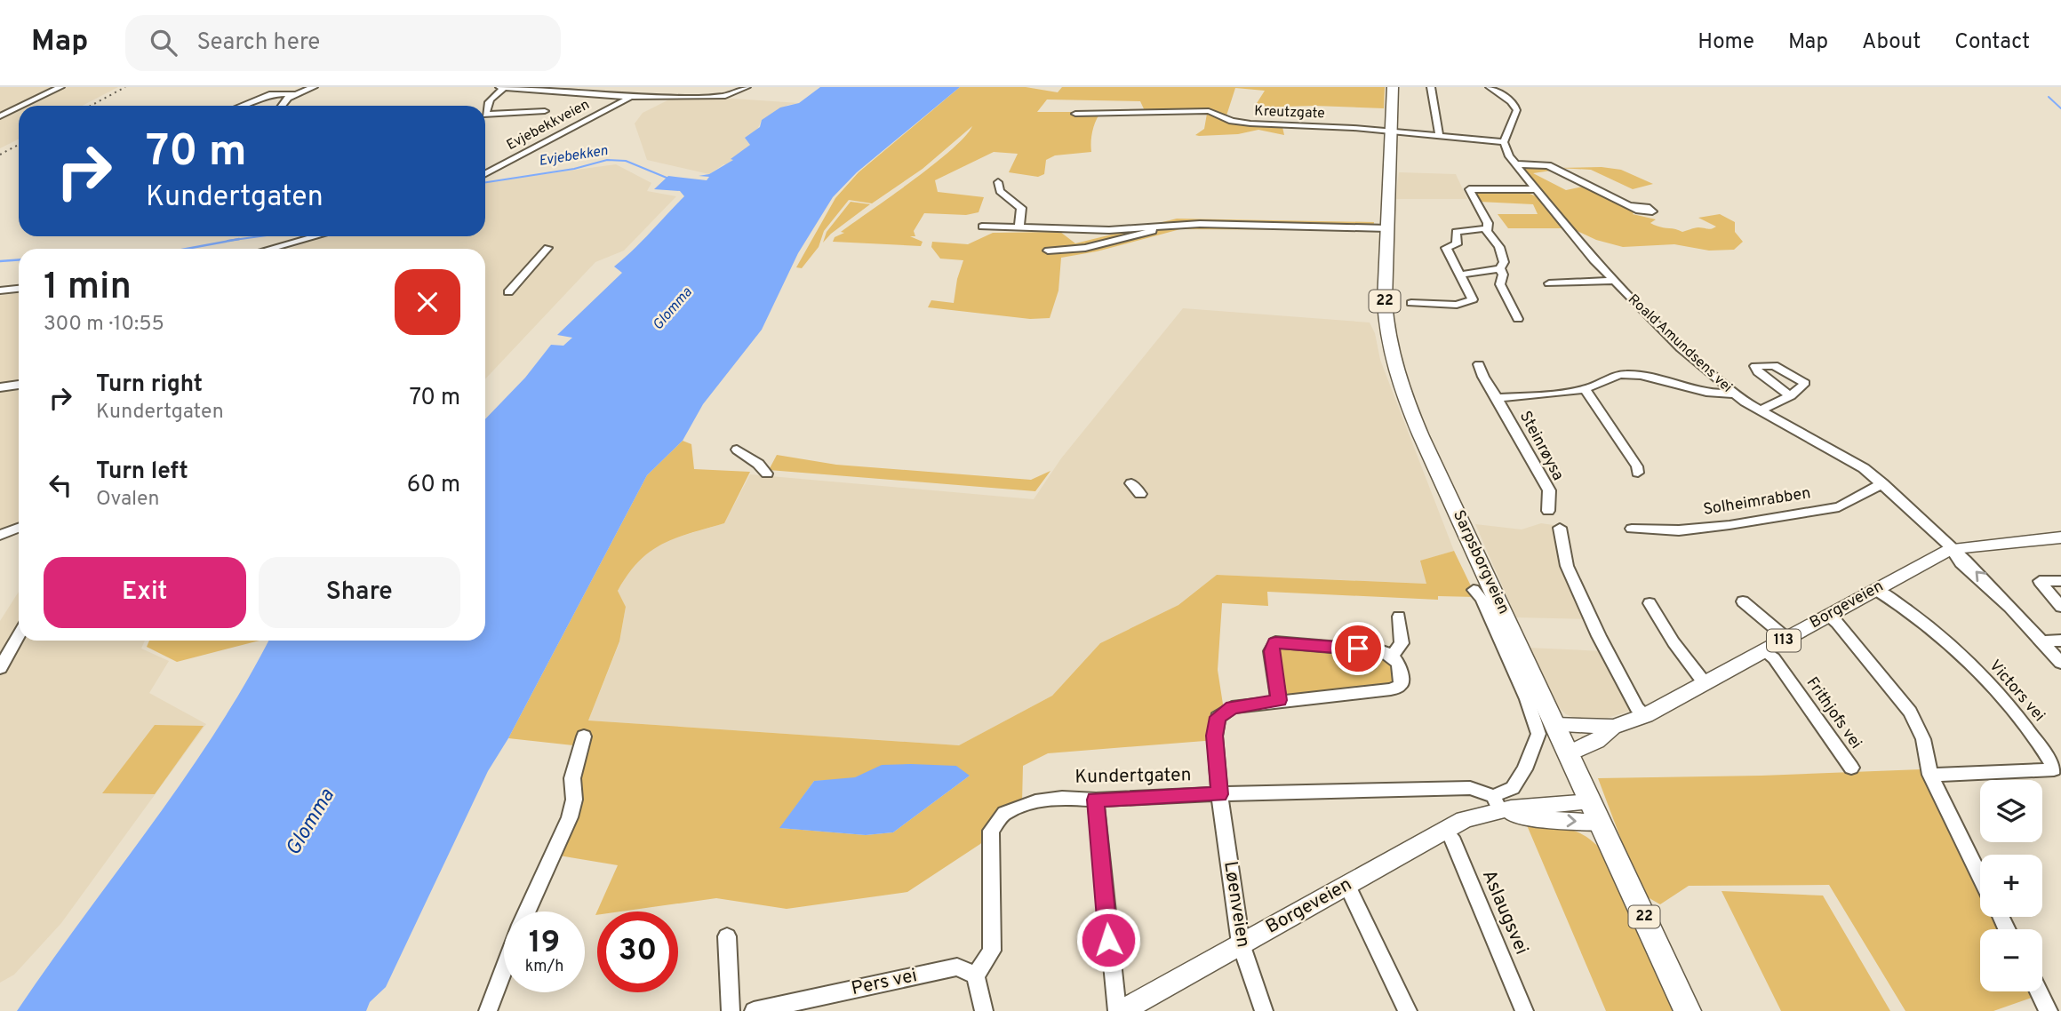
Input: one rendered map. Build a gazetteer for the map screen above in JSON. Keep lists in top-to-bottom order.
{
  "streets": {
    "highway": ["22", "Sarpsborgveien"],
    "main road": ["Borgeveien", "113"],
    "street": [
      "Kreutzgate",
      "Evjebekkveien",
      "Roald Amundsens vei",
      "Steinrøysa",
      "Solheimrabben",
      "Victors vei",
      "Frithjofs vei",
      "Kundertgaten",
      "Løenveien",
      "Aslaugsvei",
      "Pers vei"
    ]
  },
  "crossings": [
    ["Kreutzgate", "Roald Amundsens vei"],
    ["Kreutzgate", "Sarpsborgveien"],
    ["Roald Amundsens vei", "Steinrøysa"],
    ["Roald Amundsens vei", "Solheimrabben"],
    ["Roald Amundsens vei", "Borgeveien"],
    ["Sarpsborgveien", "Borgeveien"],
    ["Borgeveien", "Victors vei"],
    ["Borgeveien", "Frithjofs vei"],
    ["Borgeveien", "Kundertgaten"],
    ["Borgeveien", "Løenveien"],
    ["Borgeveien", "Aslaugsvei"],
    ["Kundertgaten", "Løenveien"],
    ["Kundertgaten", "Pers vei"]
  ],
  "water": ["Evjebekken", "Glomma"],
  "page": {
    "header": "Map",
    "search": "Search here",
    "nav": [
      "Home",
      "Map",
      "About",
      "Contact"
    ],
    "turn": ["70 m", "Kundertgaten"],
    "heading": ["1 min", "300 m · 10:55"],
    "list": [
      {
        "name": "Turn right",
        "note": "Kundertgaten",
        "value": "70 m"
      },
      {
        "name": "Turn left",
        "note": "Ovalen",
        "value": "60 m"
      }
    ],
    "buttons": ["Exit", "Share"],
    "map_buttons": ["+", "−"],
    "speed": "19 km/h",
    "limit": "30"
  }
}
